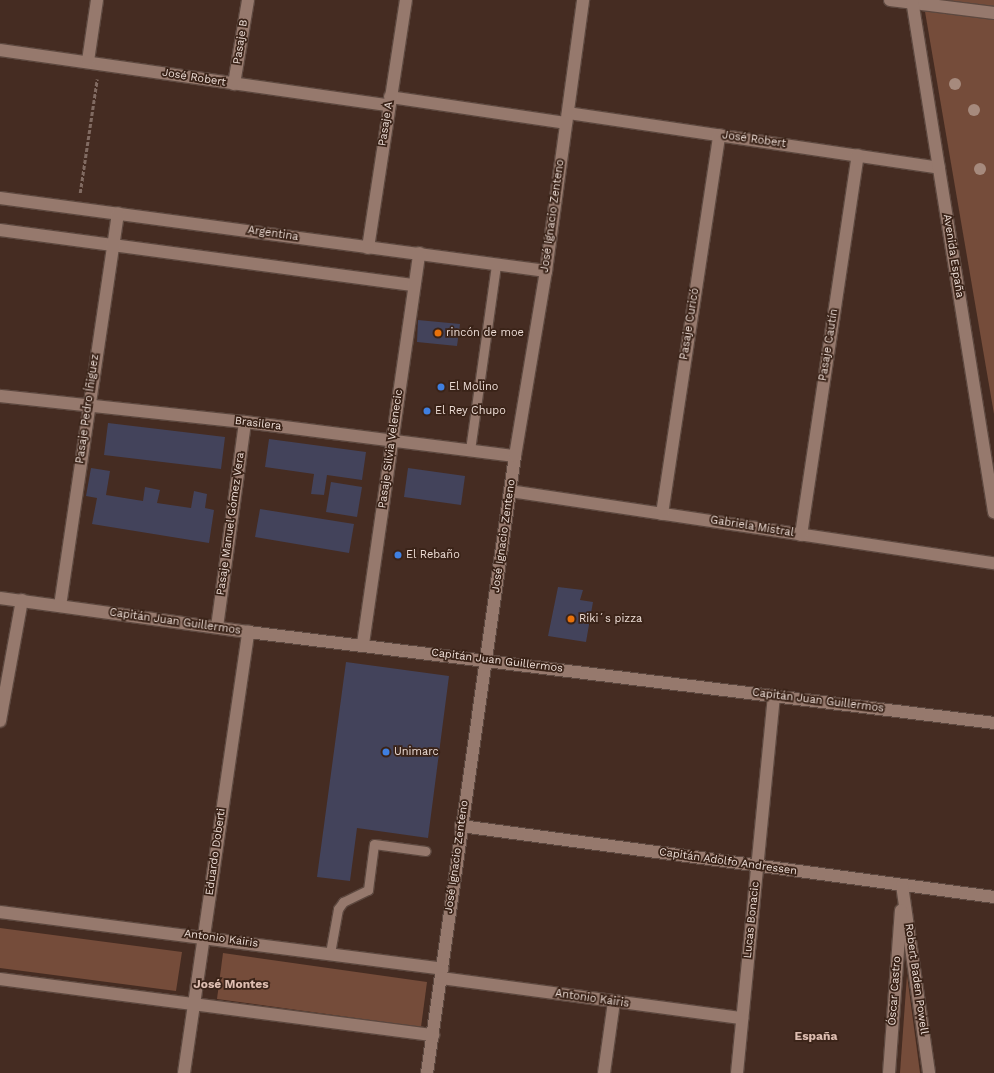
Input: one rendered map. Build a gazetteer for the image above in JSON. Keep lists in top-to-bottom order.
{
  "streets": {
    "street": [
      "Pasaje B",
      "José Robert",
      "Pasaje A",
      "José Ignacio Zenteno",
      "Argentina",
      "Avenida España",
      "Pasaje Curicó",
      "Pasaje Cautín",
      "Pasaje Pedro Íñiguez",
      "Brasilera",
      "Pasaje Silvia Velenecic",
      "Pasaje Manuel Gómez Vera",
      "Gabriela Mistral",
      "Capitán Juan Guillermos",
      "Eduardo Doberti",
      "Capitán Adolfo Andressen",
      "Lucas Bonacic",
      "Antonio Kairis",
      "Robert Baden Powell",
      "Óscar Castro"
    ]
  },
  "crossings": [
    ["Pasaje B", "José Robert"],
    ["José Robert", "Pasaje A"],
    ["José Robert", "José Ignacio Zenteno"],
    ["José Robert", "Avenida España"],
    ["José Robert", "Pasaje Curicó"],
    ["José Robert", "Pasaje Cautín"],
    ["Pasaje A", "Argentina"],
    ["José Ignacio Zenteno", "Argentina"],
    ["José Ignacio Zenteno", "Brasilera"],
    ["José Ignacio Zenteno", "Gabriela Mistral"],
    ["José Ignacio Zenteno", "Capitán Juan Guillermos"],
    ["José Ignacio Zenteno", "Capitán Adolfo Andressen"],
    ["José Ignacio Zenteno", "Antonio Kairis"],
    ["Argentina", "Pasaje Pedro Íñiguez"],
    ["Argentina", "Pasaje Silvia Velenecic"],
    ["Pasaje Curicó", "Gabriela Mistral"],
    ["Pasaje Cautín", "Gabriela Mistral"],
    ["Pasaje Pedro Íñiguez", "Brasilera"],
    ["Pasaje Pedro Íñiguez", "Capitán Juan Guillermos"],
    ["Brasilera", "Pasaje Silvia Velenecic"],
    ["Brasilera", "Pasaje Manuel Gómez Vera"],
    ["Pasaje Silvia Velenecic", "Capitán Juan Guillermos"],
    ["Pasaje Manuel Gómez Vera", "Capitán Juan Guillermos"],
    ["Capitán Juan Guillermos", "Eduardo Doberti"],
    ["Capitán Juan Guillermos", "Lucas Bonacic"],
    ["Eduardo Doberti", "Antonio Kairis"],
    ["Capitán Adolfo Andressen", "Lucas Bonacic"],
    ["Capitán Adolfo Andressen", "Robert Baden Powell"],
    ["Capitán Adolfo Andressen", "Óscar Castro"],
    ["Lucas Bonacic", "Antonio Kairis"],
    ["Robert Baden Powell", "Óscar Castro"]
  ],
  "districts": ["José Montes", "España"],
  "places": [
    "rincón de moe",
    "El Molino",
    "El Rey Chupo",
    "El Rebaño",
    "Riki´s pizza",
    "Unimarc"
  ]
}
